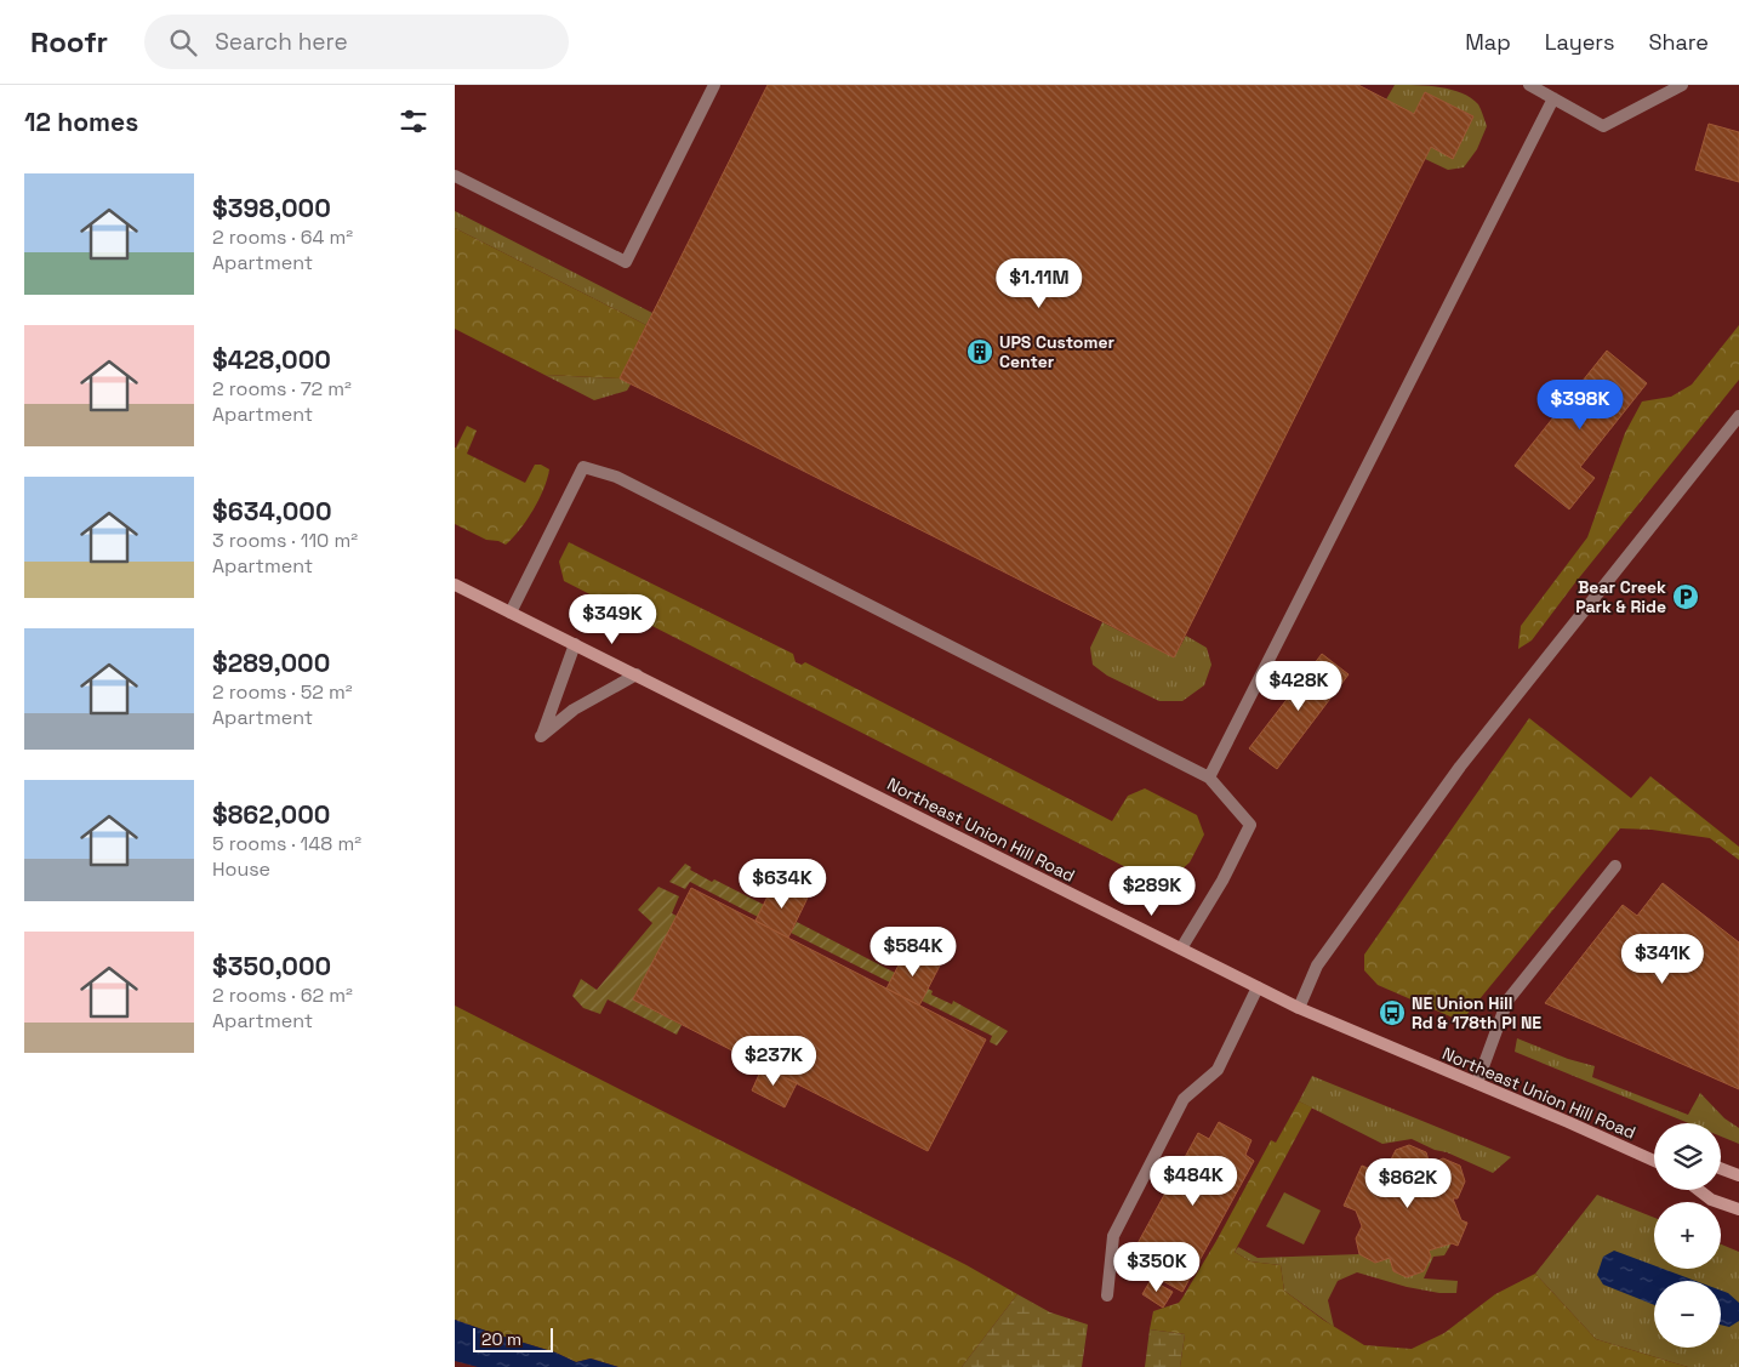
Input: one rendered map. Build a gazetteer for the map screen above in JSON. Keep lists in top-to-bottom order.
{
  "streets": {
    "main road": ["Northeast Union Hill Road"]
  },
  "places": {
    "building": ["UPS Customer Center"],
    "parking": ["Bear Creek Park & Ride"],
    "bus stop": ["NE Union Hill Rd & 178th Pl NE"]
  },
  "scale_bar": "20 m",
  "page": {
    "header": "Roofr",
    "search": "Search here",
    "nav": ["Map", "Layers", "Share"],
    "heading": "12 homes",
    "list": [
      {
        "name": "$398,000",
        "note": "2 rooms · 64 m² · Apartment"
      },
      {
        "name": "$428,000",
        "note": "2 rooms · 72 m² · Apartment"
      },
      {
        "name": "$634,000",
        "note": "3 rooms · 110 m² · Apartment"
      },
      {
        "name": "$289,000",
        "note": "2 rooms · 52 m² · Apartment"
      },
      {
        "name": "$862,000",
        "note": "5 rooms · 148 m² · House"
      },
      {
        "name": "$350,000",
        "note": "2 rooms · 62 m² · Apartment"
      }
    ],
    "price": [
      "$1.11M",
      "$398K",
      "$349K",
      "$428K",
      "$634K",
      "$289K",
      "$584K",
      "$341K",
      "$237K",
      "$484K",
      "$862K",
      "$350K"
    ],
    "map_buttons": ["+", "−"],
    "scale": "20 m"
  }
}
